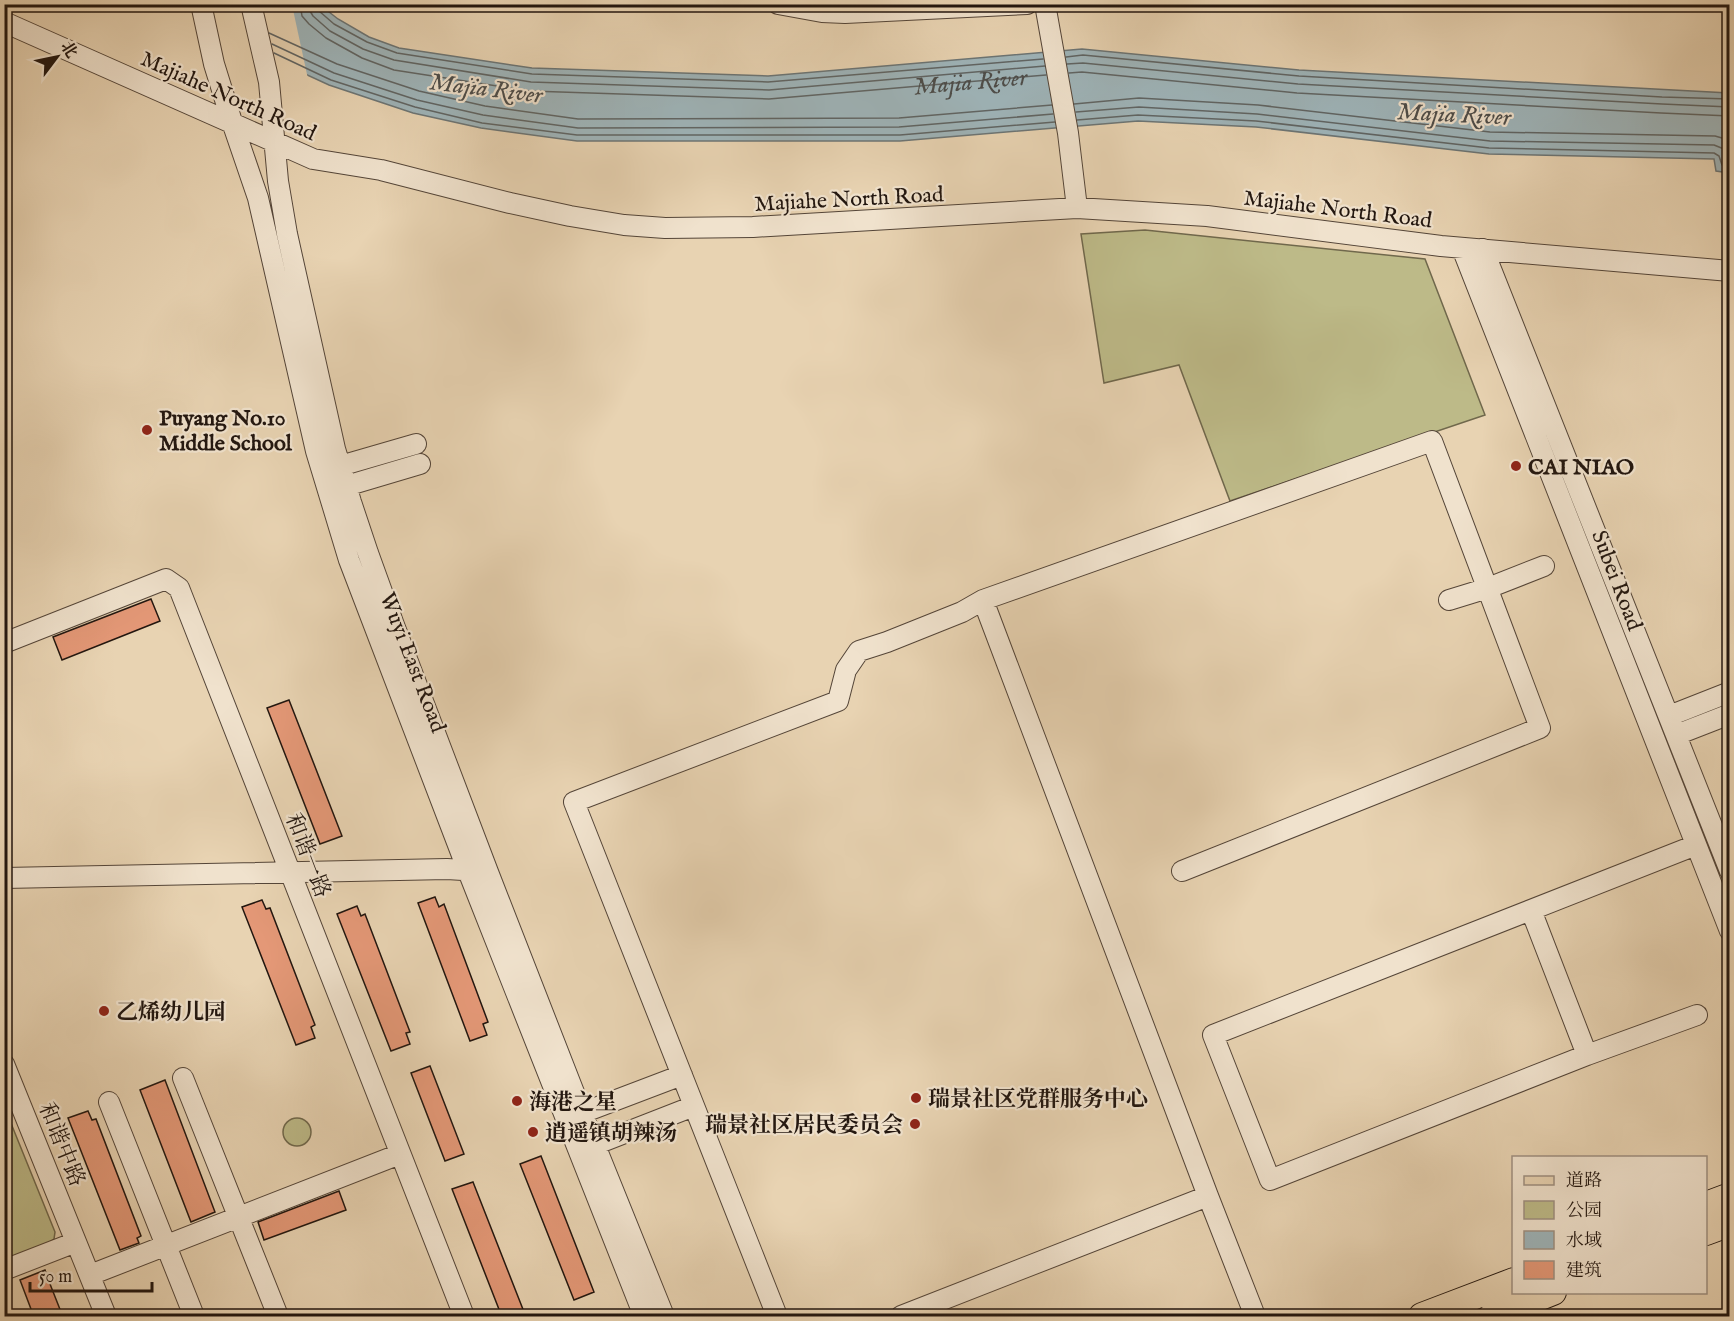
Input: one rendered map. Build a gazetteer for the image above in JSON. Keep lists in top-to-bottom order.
{
  "streets": {
    "street": [
      "Majiahe North Road",
      "Subei Road",
      "Wuyi East Road",
      "和谐一路",
      "和谐中路"
    ]
  },
  "crossings": [
    ["Majiahe North Road", "Subei Road"],
    ["Majiahe North Road", "Wuyi East Road"]
  ],
  "water": ["Majia River"],
  "places": [
    "Puyang No.10 Middle School",
    "CAI NIAO",
    "乙烯幼儿园",
    "瑞景社区党群服务中心",
    "海港之星",
    "瑞景社区居民委员会",
    "逍遥镇胡辣汤"
  ],
  "legend": [
    "道路",
    "公园",
    "水域",
    "建筑"
  ],
  "scale_bar": "50 m",
  "north": "top right"
}
